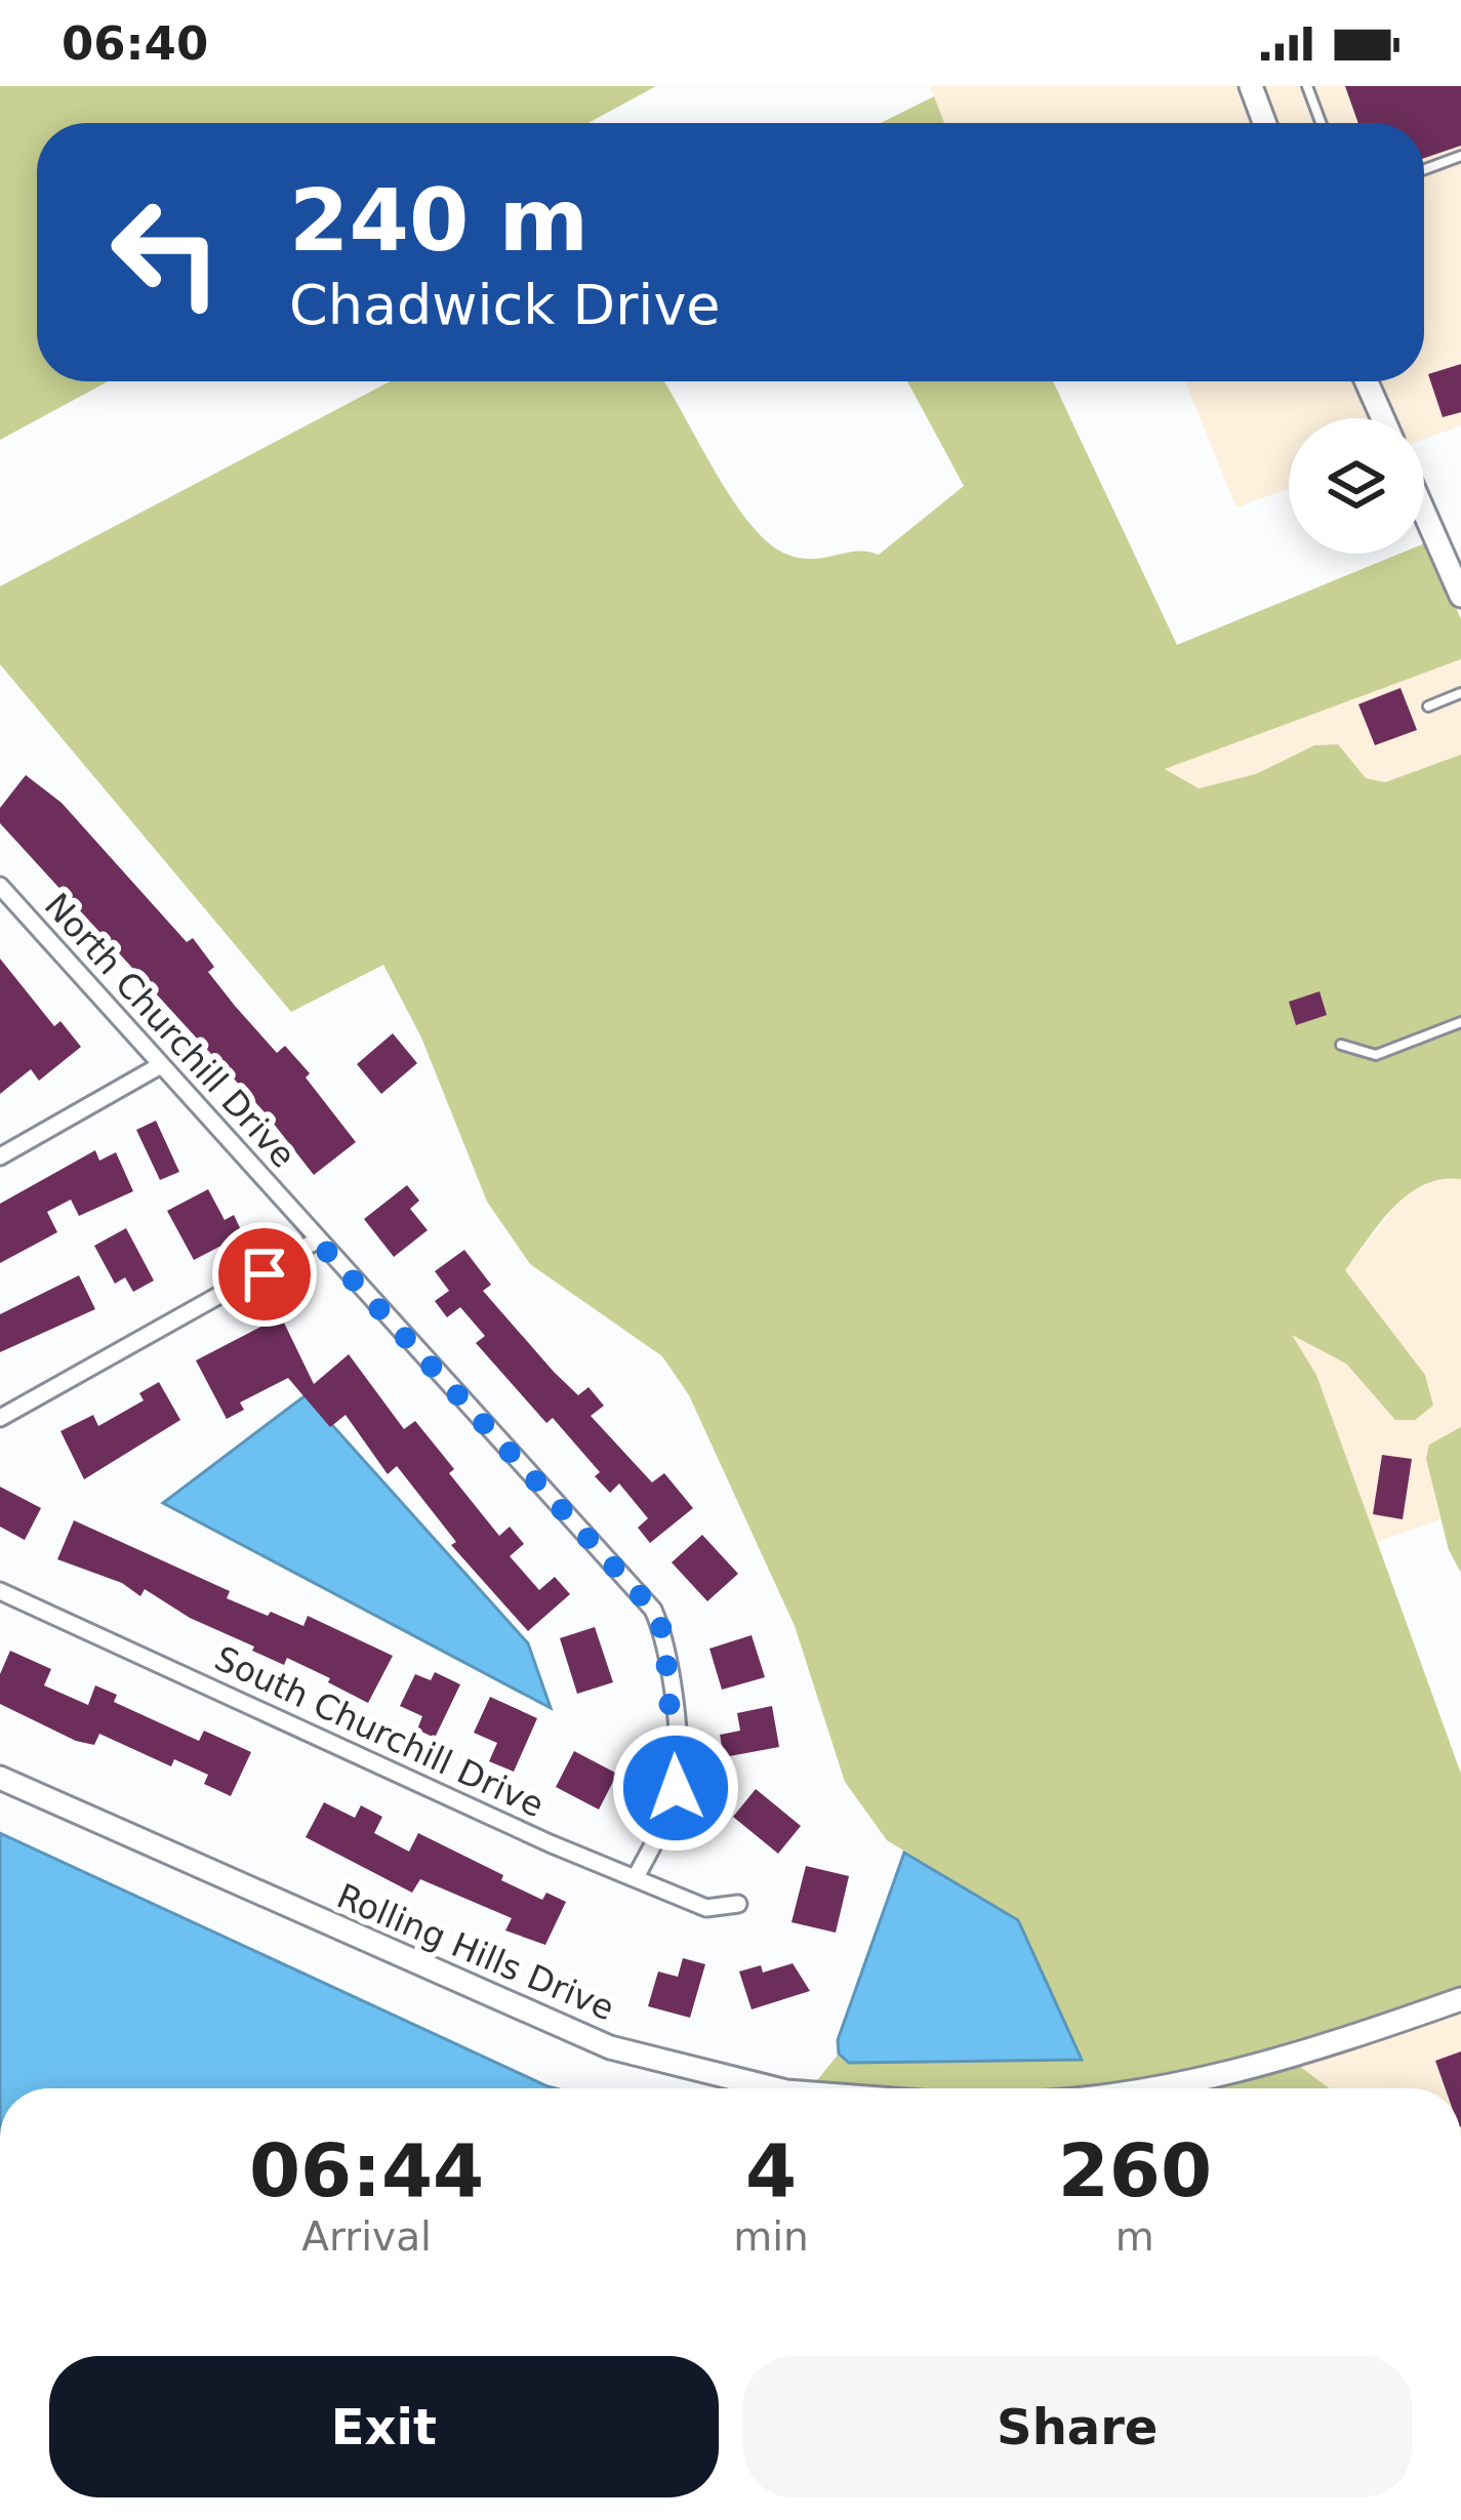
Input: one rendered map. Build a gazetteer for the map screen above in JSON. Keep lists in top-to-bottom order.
{
  "streets": {
    "street": ["North Churchill Drive", "South Churchill Drive", "Rolling Hills Drive"]
  },
  "crossings": [
    ["North Churchill Drive", "South Churchill Drive"]
  ],
  "page": {
    "status": "06:40",
    "turn": ["240 m", "Chadwick Drive"],
    "eta": [
      "06:44",
      "Arrival",
      "4",
      "min",
      "260",
      "m"
    ],
    "buttons": ["Exit", "Share"]
  }
}
